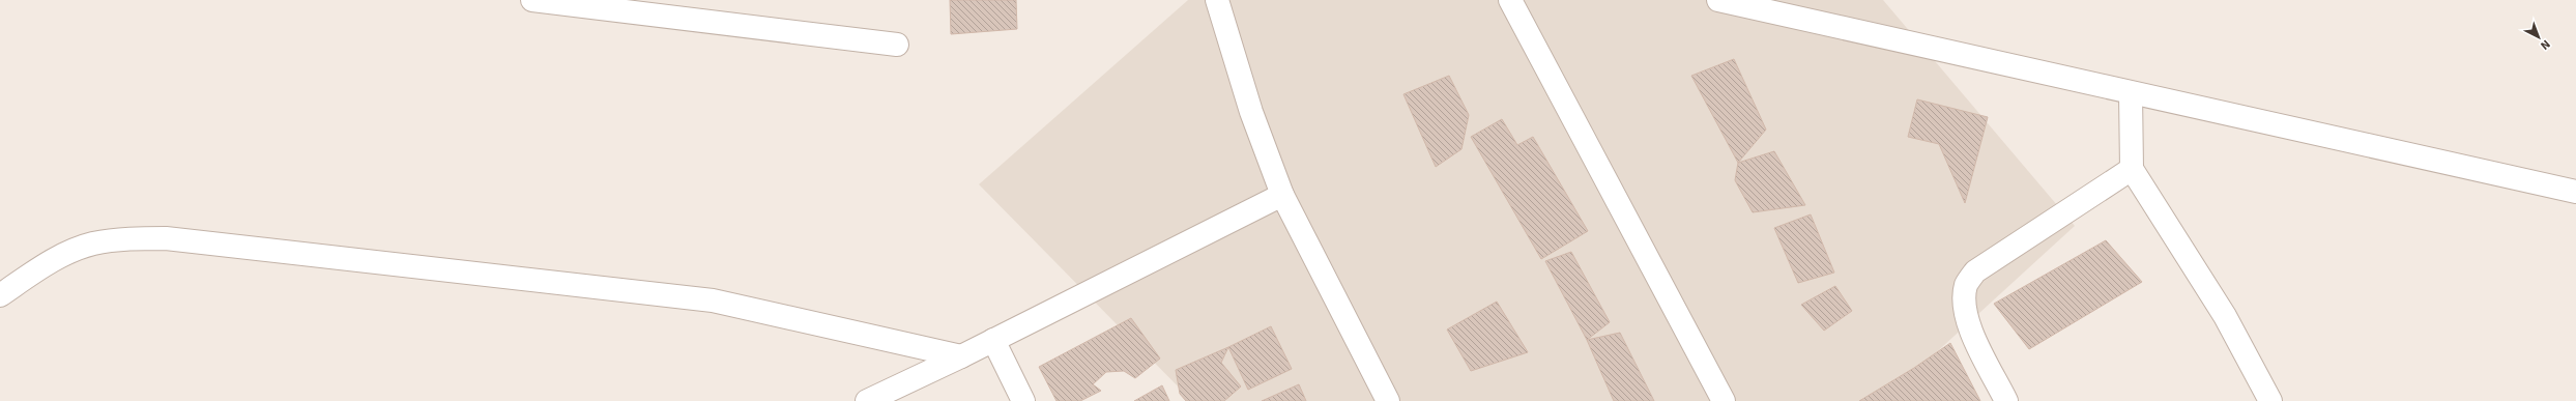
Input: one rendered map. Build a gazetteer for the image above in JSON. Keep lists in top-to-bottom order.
{
  "north": "bottom right"
}
